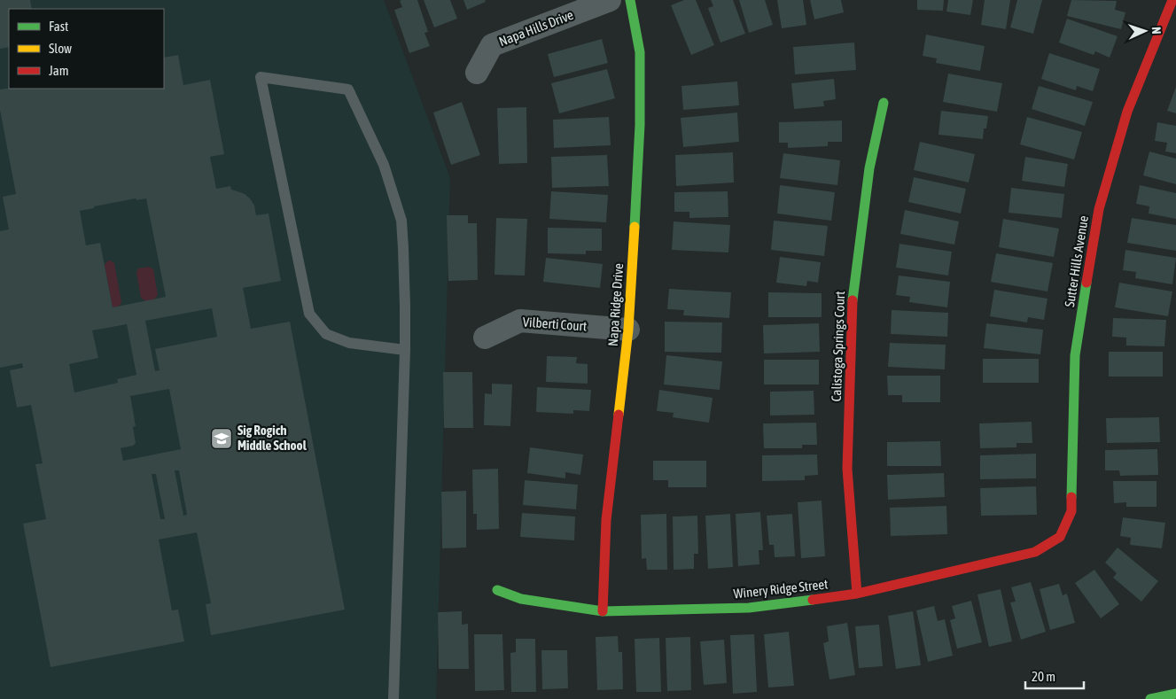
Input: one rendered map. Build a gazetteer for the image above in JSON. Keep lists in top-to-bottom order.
{
  "streets": {
    "street": [
      "Napa Hills Drive",
      "Sutter Hills Avenue",
      "Napa Ridge Drive",
      "Vilberti Court",
      "Calistoga Springs Court",
      "Winery Ridge Street"
    ]
  },
  "crossings": [
    ["Sutter Hills Avenue", "Winery Ridge Street"],
    ["Napa Ridge Drive", "Vilberti Court"],
    ["Napa Ridge Drive", "Winery Ridge Street"],
    ["Calistoga Springs Court", "Winery Ridge Street"]
  ],
  "places": {
    "school or university": ["Sig Rogich Middle School"]
  },
  "legend": ["Fast", "Slow", "Jam"],
  "scale_bar": "20 m",
  "north": "right"
}
